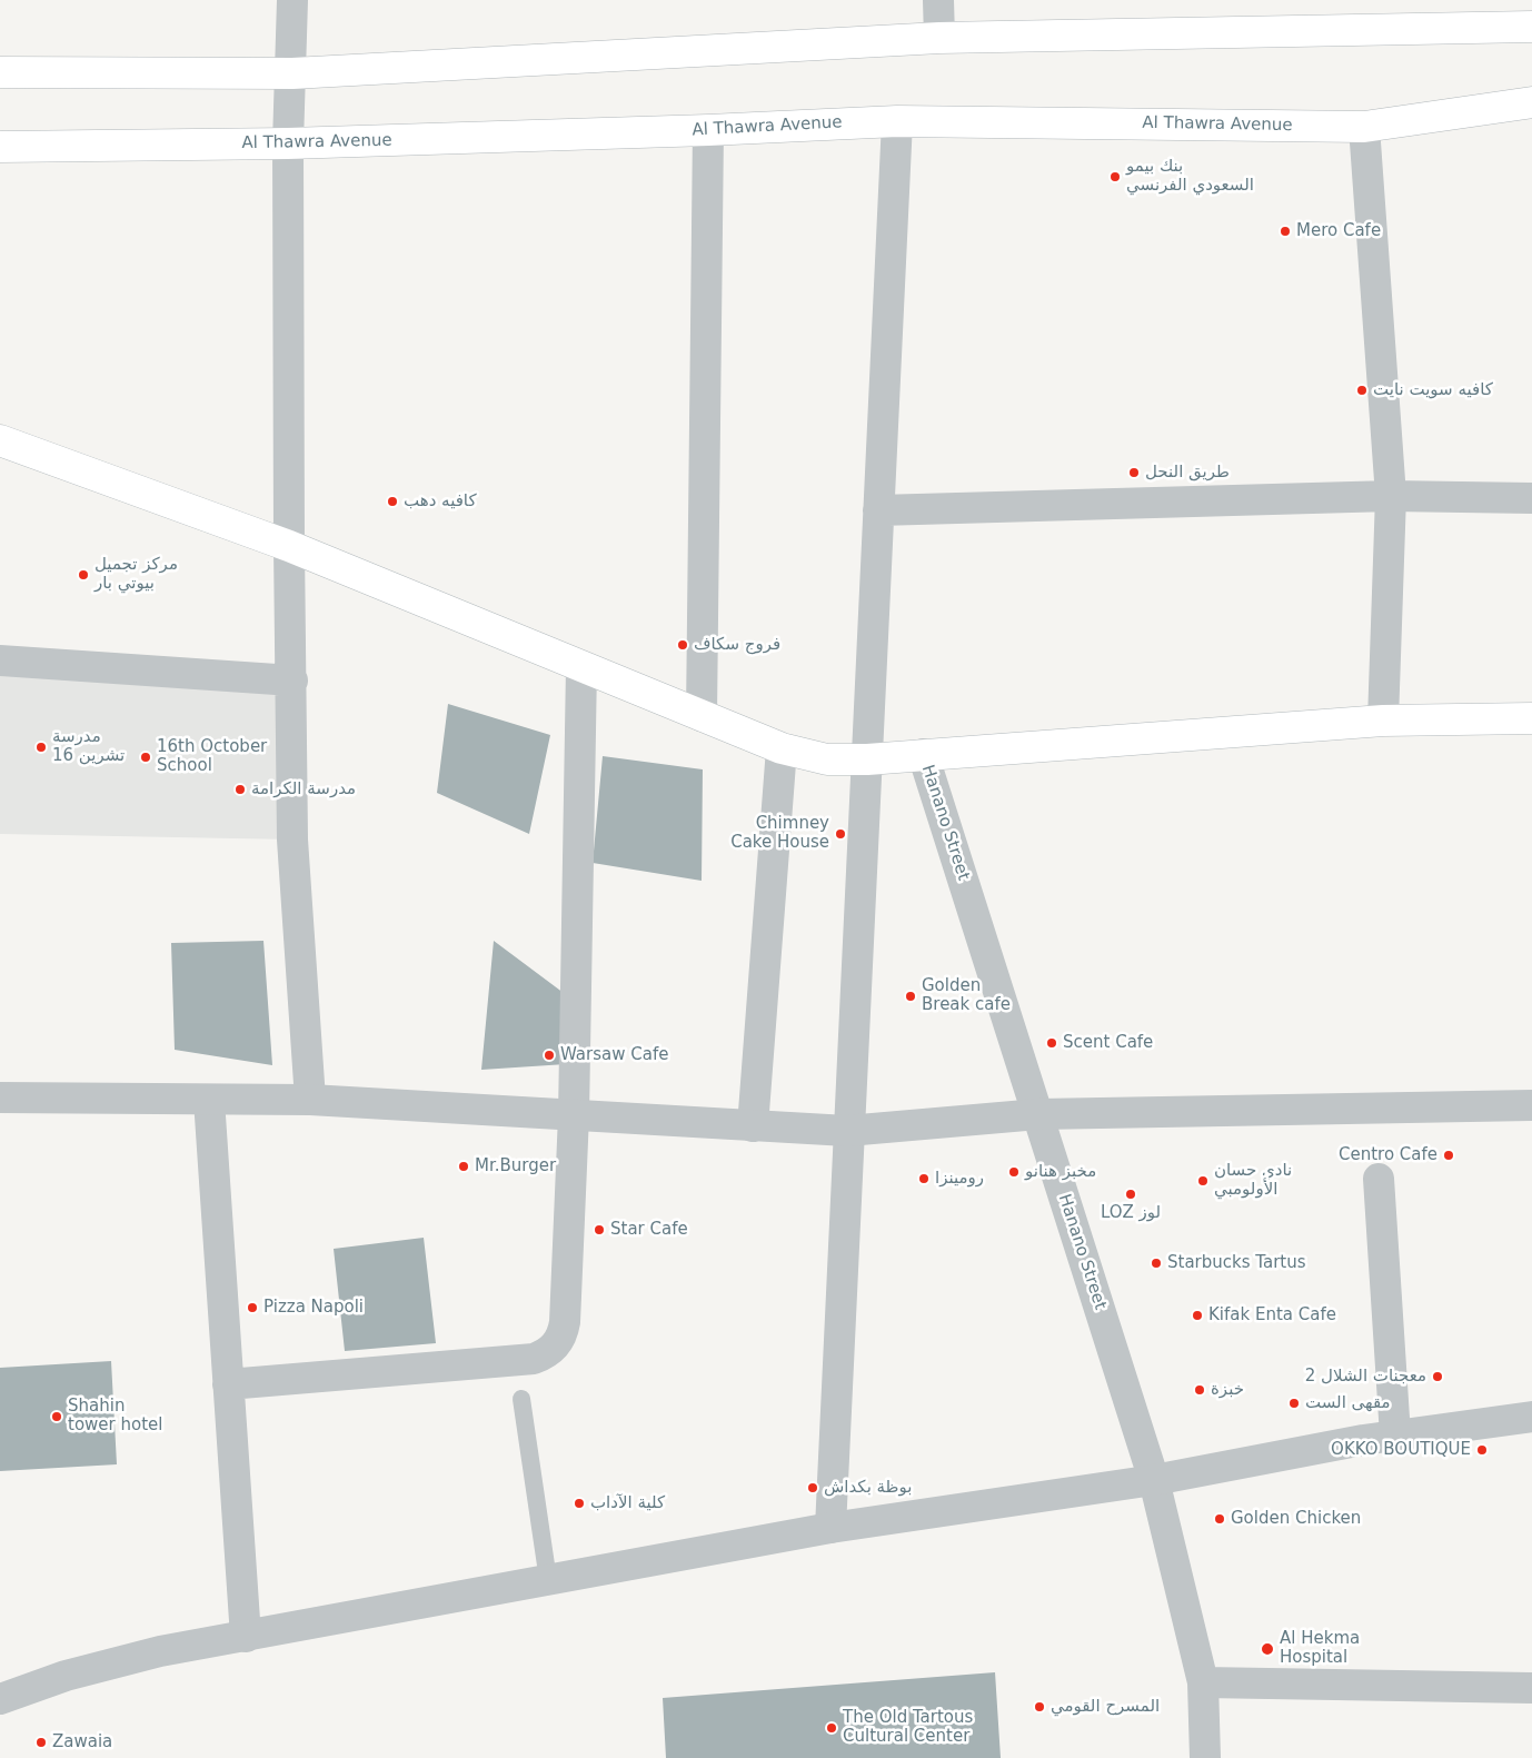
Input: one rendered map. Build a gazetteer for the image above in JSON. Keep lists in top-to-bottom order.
{
  "streets": {
    "main road": ["Al Thawra Avenue"],
    "street": ["Hanano Street"]
  },
  "places": [
    "بنك بيمو السعودي الفرنسي",
    "Mero Cafe",
    "كافيه سويت نايت",
    "طريق النحل",
    "كافيه دهب",
    "مركز تجميل بيوتي بار",
    "فروج سكاف",
    "مدرسة 16 تشرين",
    "16th October School",
    "مدرسة الكرامة",
    "Chimney Cake House",
    "Golden Break cafe",
    "Scent Cafe",
    "Warsaw Cafe",
    "Centro Cafe",
    "Mr.Burger",
    "مخبز هنانو",
    "رومينزا",
    "نادي حسان الأولومبي",
    "LOZ لوز",
    "Star Cafe",
    "Starbucks Tartus",
    "Pizza Napoli",
    "Kifak Enta Cafe",
    "معجنات الشلال 2",
    "خبزة",
    "مقهى الست",
    "Shahin tower hotel",
    "OKKO BOUTIQUE",
    "بوظة بكداش",
    "كلية الآداب",
    "Golden Chicken",
    "Al Hekma Hospital",
    "المسرح القومي",
    "The Old Tartous Cultural Center",
    "Zawaia"
  ]
}
